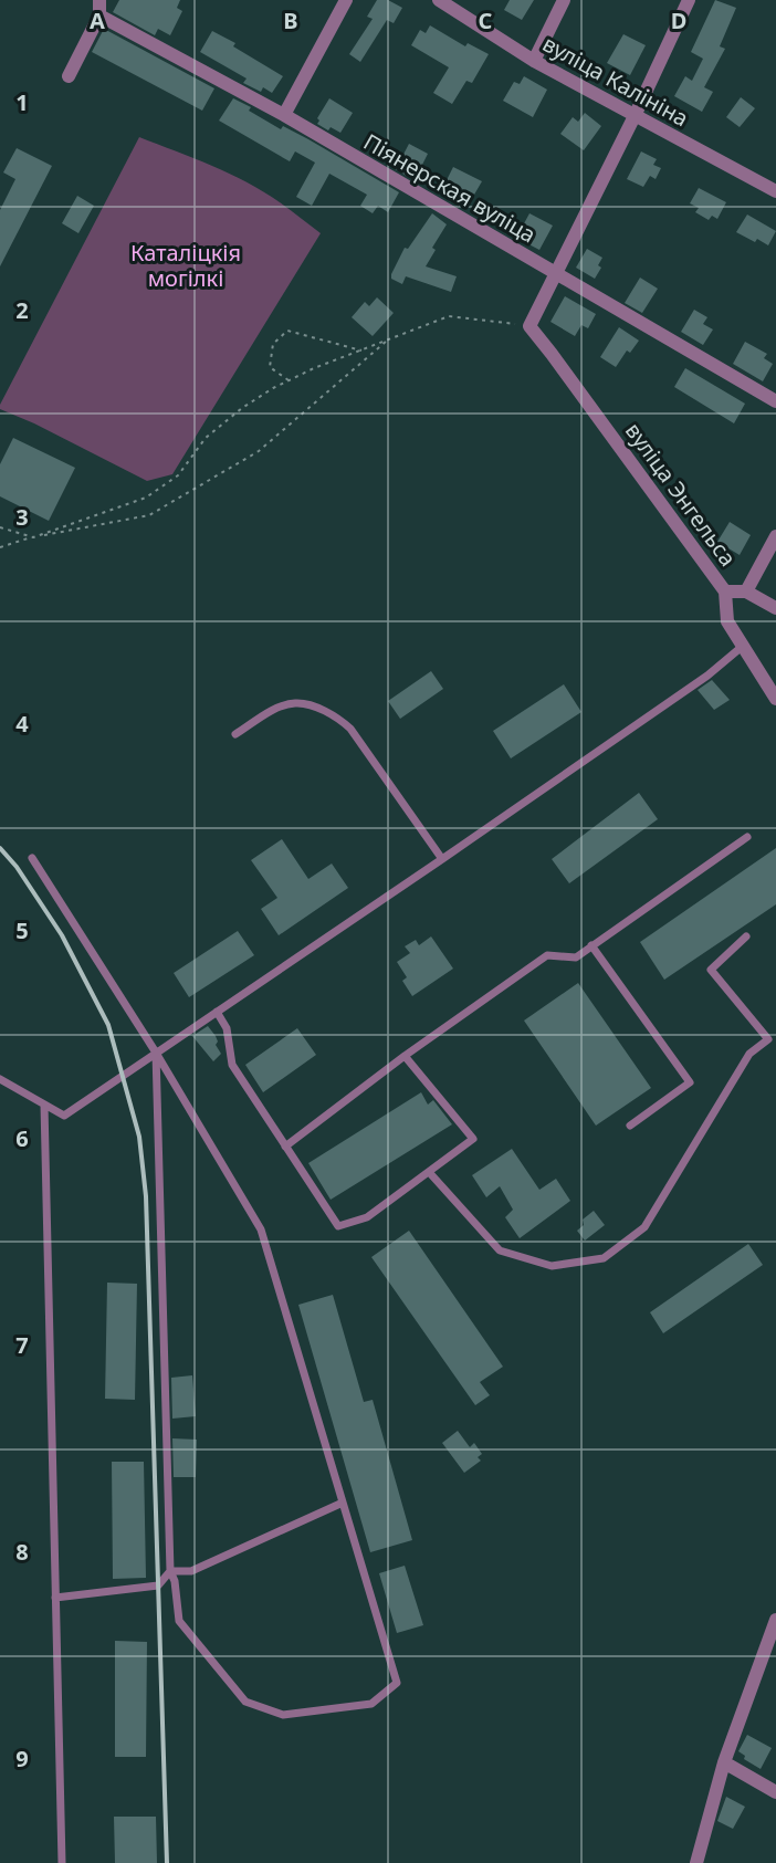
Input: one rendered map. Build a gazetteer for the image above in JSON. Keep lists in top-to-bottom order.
{
  "streets": {
    "street": ["вуліца Калініна", "Піянерская вуліца", "вуліца Энгельса"]
  },
  "parks": ["Каталіцкія могілкі"],
  "grid": {
    "columns": [
      "A",
      "B",
      "C",
      "D"
    ],
    "rows": [
      "1",
      "2",
      "3",
      "4",
      "5",
      "6",
      "7",
      "8",
      "9"
    ]
  }
}
